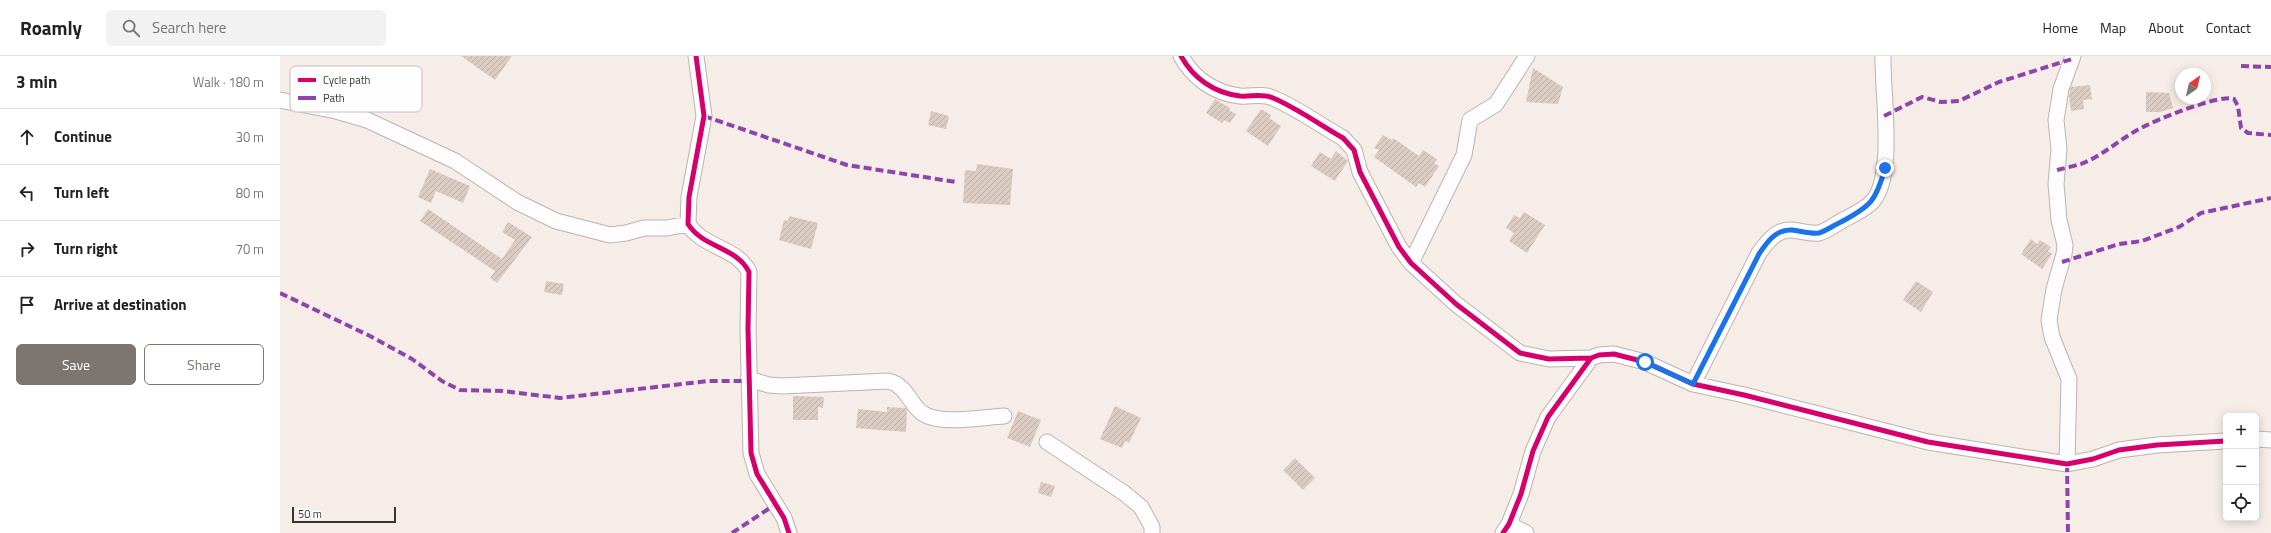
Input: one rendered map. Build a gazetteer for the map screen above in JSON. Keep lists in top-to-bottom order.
{
  "legend": ["Cycle path", "Path"],
  "scale_bar": "50 m",
  "north": "top right",
  "page": {
    "header": "Roamly",
    "search": "Search here",
    "nav": [
      "Home",
      "Map",
      "About",
      "Contact"
    ],
    "heading": ["3 min", "Walk · 180 m"],
    "list": [
      ["Continue", "30 m"],
      ["Turn left", "80 m"],
      ["Turn right", "70 m"],
      "Arrive at destination"
    ],
    "buttons": ["Save", "Share"],
    "map_buttons": ["+", "−"],
    "scale": "50 m"
  }
}
